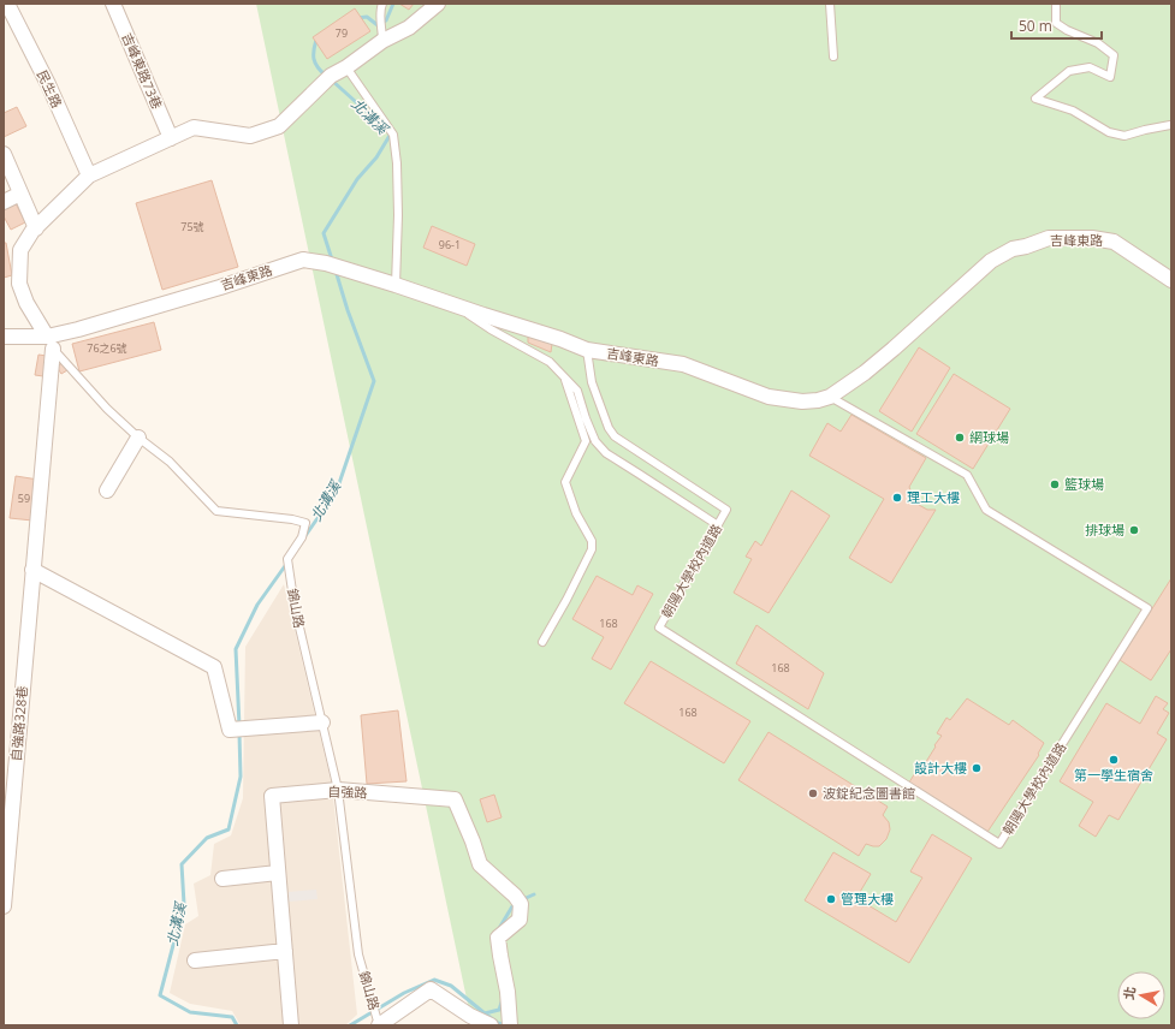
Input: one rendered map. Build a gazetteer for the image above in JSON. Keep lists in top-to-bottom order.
{
  "streets": {
    "street": [
      "吉峰東路73巷",
      "民生路",
      "吉峰東路",
      "自強路328巷",
      "自強路"
    ],
    "lane": ["朝陽大學校內道路", "錦山路"]
  },
  "crossings": [
    ["吉峰東路", "朝陽大學校內道路"],
    ["吉峰東路", "錦山路"],
    ["吉峰東路", "自強路328巷"],
    ["錦山路", "自強路328巷"],
    ["錦山路", "自強路"]
  ],
  "water": ["北溝溪"],
  "places": [
    "網球場",
    "籃球場",
    "理工大樓",
    "排球場",
    "第一學生宿舍",
    "設計大樓",
    "波錠紀念圖書館",
    "管理大樓"
  ],
  "house_numbers": [
    "79",
    "75號",
    "96-1",
    "76之6號",
    "59",
    "168",
    "168",
    "168"
  ],
  "scale_bar": "50 m",
  "north": "left"
}
